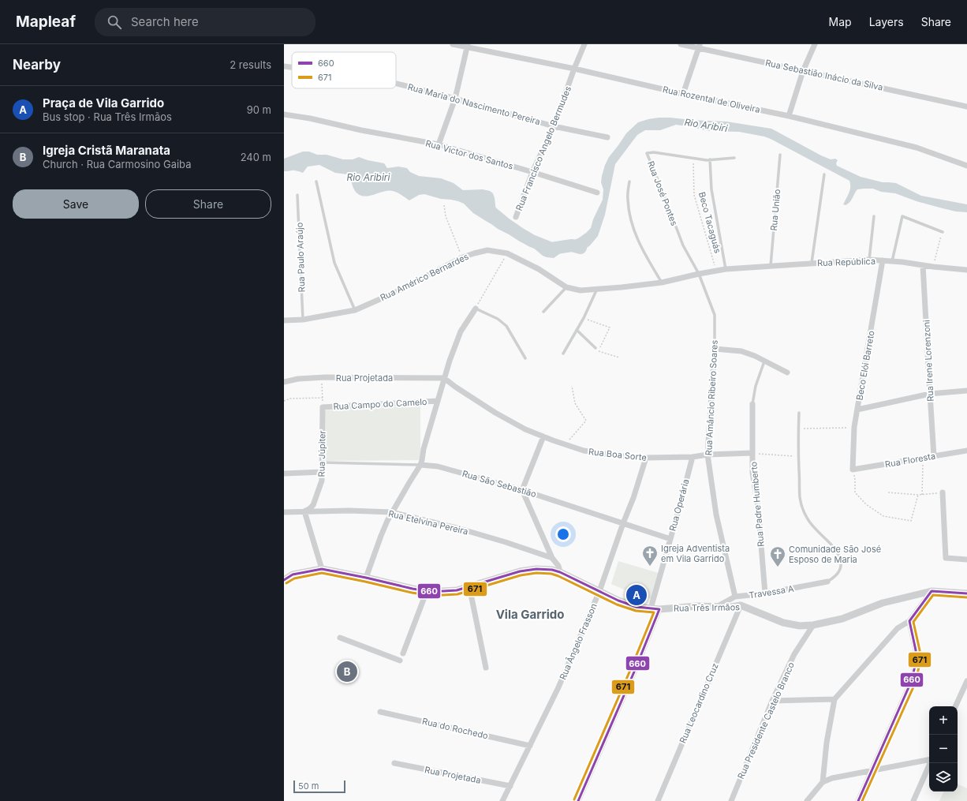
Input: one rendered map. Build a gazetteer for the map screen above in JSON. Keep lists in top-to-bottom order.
{
  "streets": {
    "street": [
      "Rua Sebastião Inácio da Silva",
      "Rua Rozental de Oliveira",
      "Rua Maria do Nascimento Pereira",
      "Rua Francisco Angelo Bermudes",
      "Rua Victor dos Santos",
      "Rua República",
      "Rua Américo Bernardes",
      "Rua Irene Lorenzoni",
      "Beco Elói Barreto",
      "Rua Projetada",
      "Rua Amâncio Ribeiro Soares",
      "Rua Campo do Camelo",
      "Rua Júpiter",
      "Rua Boa Sorte",
      "Rua Floresta",
      "Rua São Sebastião",
      "Rua Padre Humberto",
      "Rua Operária",
      "Rua Etelvina Pereira",
      "Travessa A",
      "Rua Três Irmãos",
      "Rua Ângelo Frasson",
      "Rua Leocardino Cruz",
      "Rua Presidente Castelo Branco",
      "Rua do Rochedo"
    ],
    "lane": ["Rua José Pontes", "Rua União", "Rua Paulo Araújo"],
    "path": ["Beco Tacaguás"]
  },
  "crossings": [
    ["Rua Rozental de Oliveira", "Rua Francisco Angelo Bermudes"],
    ["Rua Maria do Nascimento Pereira", "Rua Francisco Angelo Bermudes"],
    ["Rua Francisco Angelo Bermudes", "Rua Victor dos Santos"],
    ["Rua José Pontes", "Beco Tacaguás"],
    ["Rua José Pontes", "Rua Américo Bernardes"],
    ["Rua José Pontes", "Rua Amâncio Ribeiro Soares"],
    ["Rua União", "Rua República"],
    ["Beco Tacaguás", "Rua Américo Bernardes"],
    ["Rua Paulo Araújo", "Rua Américo Bernardes"],
    ["Rua República", "Rua Américo Bernardes"],
    ["Rua República", "Rua Irene Lorenzoni"],
    ["Rua República", "Beco Elói Barreto"],
    ["Rua Américo Bernardes", "Rua Amâncio Ribeiro Soares"],
    ["Rua Irene Lorenzoni", "Rua Floresta"],
    ["Beco Elói Barreto", "Rua Floresta"],
    ["Rua Projetada", "Rua Boa Sorte"],
    ["Rua Projetada", "Rua Ângelo Frasson"],
    ["Rua Amâncio Ribeiro Soares", "Rua Boa Sorte"],
    ["Rua Amâncio Ribeiro Soares", "Travessa A"],
    ["Rua Campo do Camelo", "Rua Júpiter"],
    ["Rua Júpiter", "Rua São Sebastião"],
    ["Rua Júpiter", "Rua Etelvina Pereira"],
    ["Rua Boa Sorte", "Rua Padre Humberto"],
    ["Rua Boa Sorte", "Rua Operária"],
    ["Rua Boa Sorte", "Rua Ângelo Frasson"],
    ["Rua São Sebastião", "Rua Operária"],
    ["Rua São Sebastião", "Rua Ângelo Frasson"],
    ["Rua Padre Humberto", "Travessa A"],
    ["Rua Operária", "Rua Três Irmãos"],
    ["Travessa A", "Rua Três Irmãos"],
    ["Rua Três Irmãos", "Rua Ângelo Frasson"],
    ["Rua Três Irmãos", "Rua Leocardino Cruz"],
    ["Rua Três Irmãos", "Rua Presidente Castelo Branco"],
    ["Rua Ângelo Frasson", "Rua do Rochedo"]
  ],
  "districts": ["Vila Garrido"],
  "water": ["Rio Aribiri"],
  "places": {
    "church": ["Igreja Adventista em Vila Garrido", "Comunidade São José Esposo de Maria"]
  },
  "lines": ["transit line 660", "transit line 671"],
  "legend": ["660", "671"],
  "scale_bar": "50 m",
  "page": {
    "header": "Mapleaf",
    "search": "Search here",
    "nav": ["Map", "Layers", "Share"],
    "heading": ["Nearby", "2 results"],
    "list": [
      {
        "mark": "A",
        "name": "Praça de Vila Garrido",
        "note": "Bus stop · Rua Três Irmãos",
        "value": "90 m"
      },
      {
        "mark": "B",
        "name": "Igreja Cristã Maranata",
        "note": "Church · Rua Carmosino Gaiba",
        "value": "240 m"
      }
    ],
    "buttons": ["Save", "Share"],
    "pins": ["A", "B"],
    "map_buttons": ["+", "−"],
    "scale": "50 m"
  }
}
